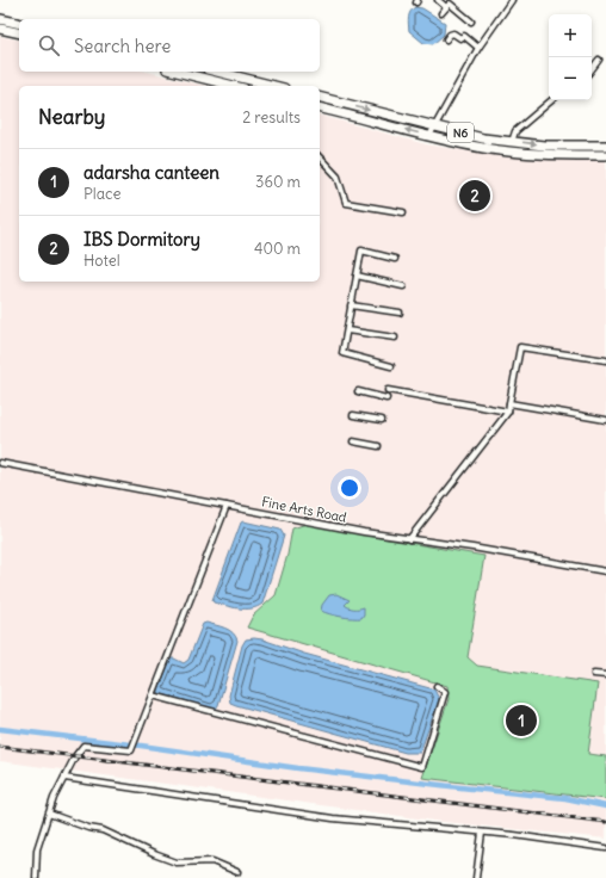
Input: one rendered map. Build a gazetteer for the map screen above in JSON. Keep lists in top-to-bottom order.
{
  "streets": {
    "highway": ["N6"],
    "street": ["Fine Arts Road"]
  },
  "page": {
    "map_buttons": ["+", "−"],
    "search": "Search here",
    "heading": ["Nearby", "2 results"],
    "list": [
      {
        "mark": "1",
        "name": "adarsha canteen",
        "note": "Place",
        "value": "360 m"
      },
      {
        "mark": "2",
        "name": "IBS Dormitory",
        "note": "Hotel",
        "value": "400 m"
      }
    ],
    "pins": ["2", "1"]
  }
}
